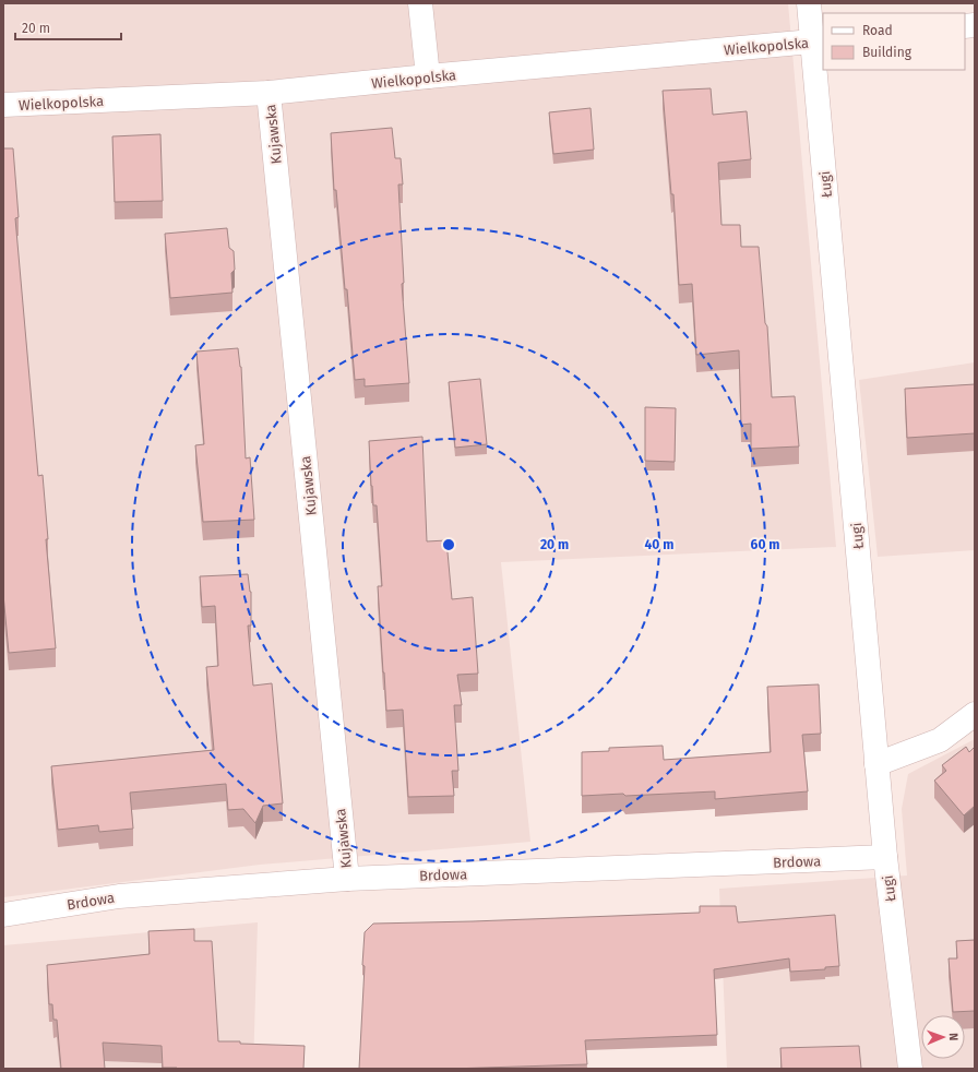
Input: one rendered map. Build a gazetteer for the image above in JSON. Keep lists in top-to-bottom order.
{
  "streets": {
    "street": [
      "Wielkopolska",
      "Kujawska",
      "Ługi",
      "Brdowa"
    ]
  },
  "crossings": [
    ["Wielkopolska", "Kujawska"],
    ["Wielkopolska", "Ługi"],
    ["Kujawska", "Brdowa"],
    ["Ługi", "Brdowa"]
  ],
  "legend": ["Road", "Building"],
  "scale_bar": "20 m",
  "north": "right",
  "rings": ["20 m", "40 m", "60 m"]
}
